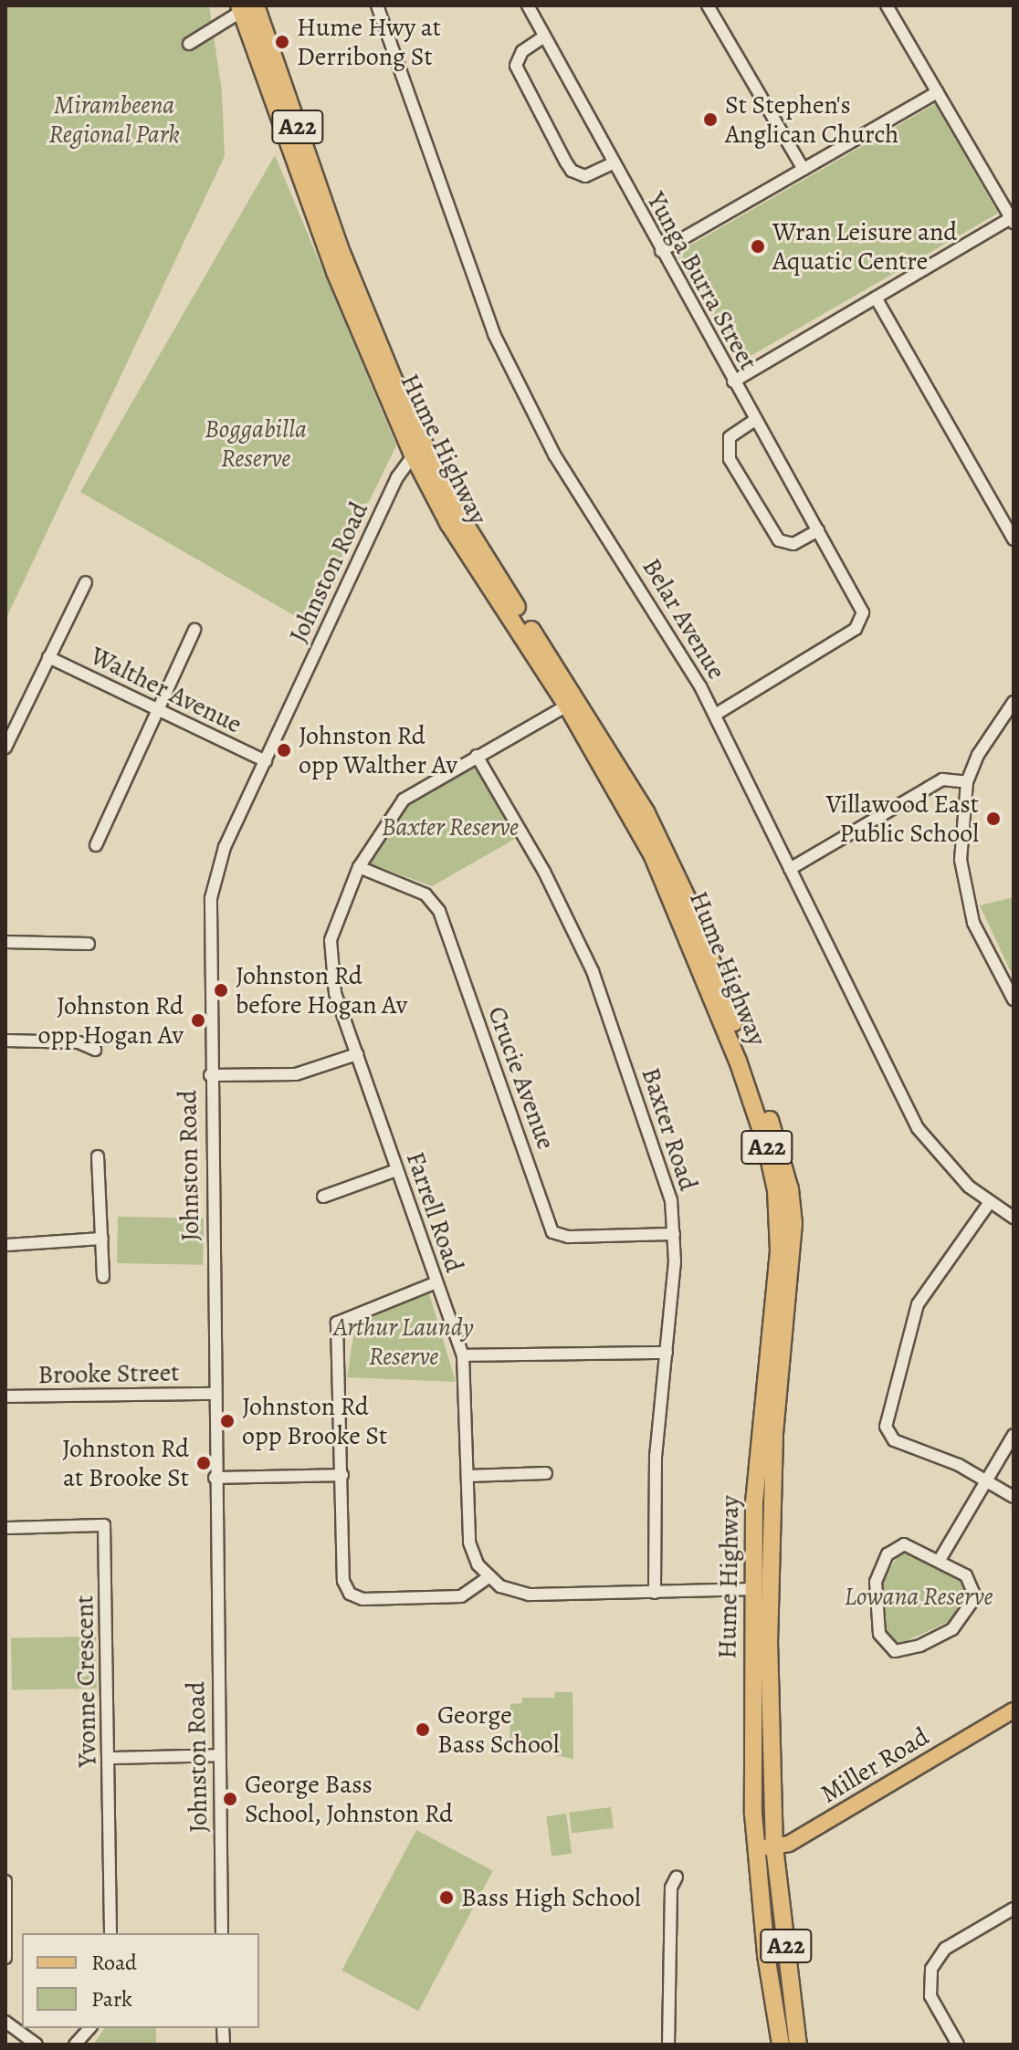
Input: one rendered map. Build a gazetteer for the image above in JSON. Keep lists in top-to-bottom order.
{
  "streets": {
    "highway": ["A22", "Hume Highway"],
    "main road": ["Miller Road"],
    "street": [
      "Yunga Burra Street",
      "Johnston Road",
      "Belar Avenue",
      "Walther Avenue",
      "Crucie Avenue",
      "Baxter Road",
      "Farrell Road",
      "Brooke Street",
      "Yvonne Crescent"
    ]
  },
  "crossings": [
    ["Yunga Burra Street", "Belar Avenue"],
    ["Hume Highway", "Johnston Road"],
    ["Hume Highway", "Farrell Road"],
    ["Hume Highway", "Miller Road"],
    ["Johnston Road", "Walther Avenue"],
    ["Johnston Road", "Brooke Street"],
    ["Crucie Avenue", "Baxter Road"],
    ["Crucie Avenue", "Farrell Road"],
    ["Baxter Road", "Farrell Road"]
  ],
  "parks": [
    "Mirambeena Regional Park",
    "Boggabilla Reserve",
    "Baxter Reserve",
    "Arthur Laundy Reserve",
    "Lowana Reserve"
  ],
  "places": [
    "Hume Hwy at Derribong St",
    "St Stephen's Anglican Church",
    "Wran Leisure and Aquatic Centre",
    "Johnston Rd opp Walther Av",
    "Villawood East Public School",
    "Johnston Rd before Hogan Av",
    "Johnston Rd opp Hogan Av",
    "Johnston Rd opp Brooke St",
    "Johnston Rd at Brooke St",
    "George Bass School",
    "George Bass School, Johnston Rd",
    "Bass High School"
  ],
  "legend": ["Road", "Park"]
}
